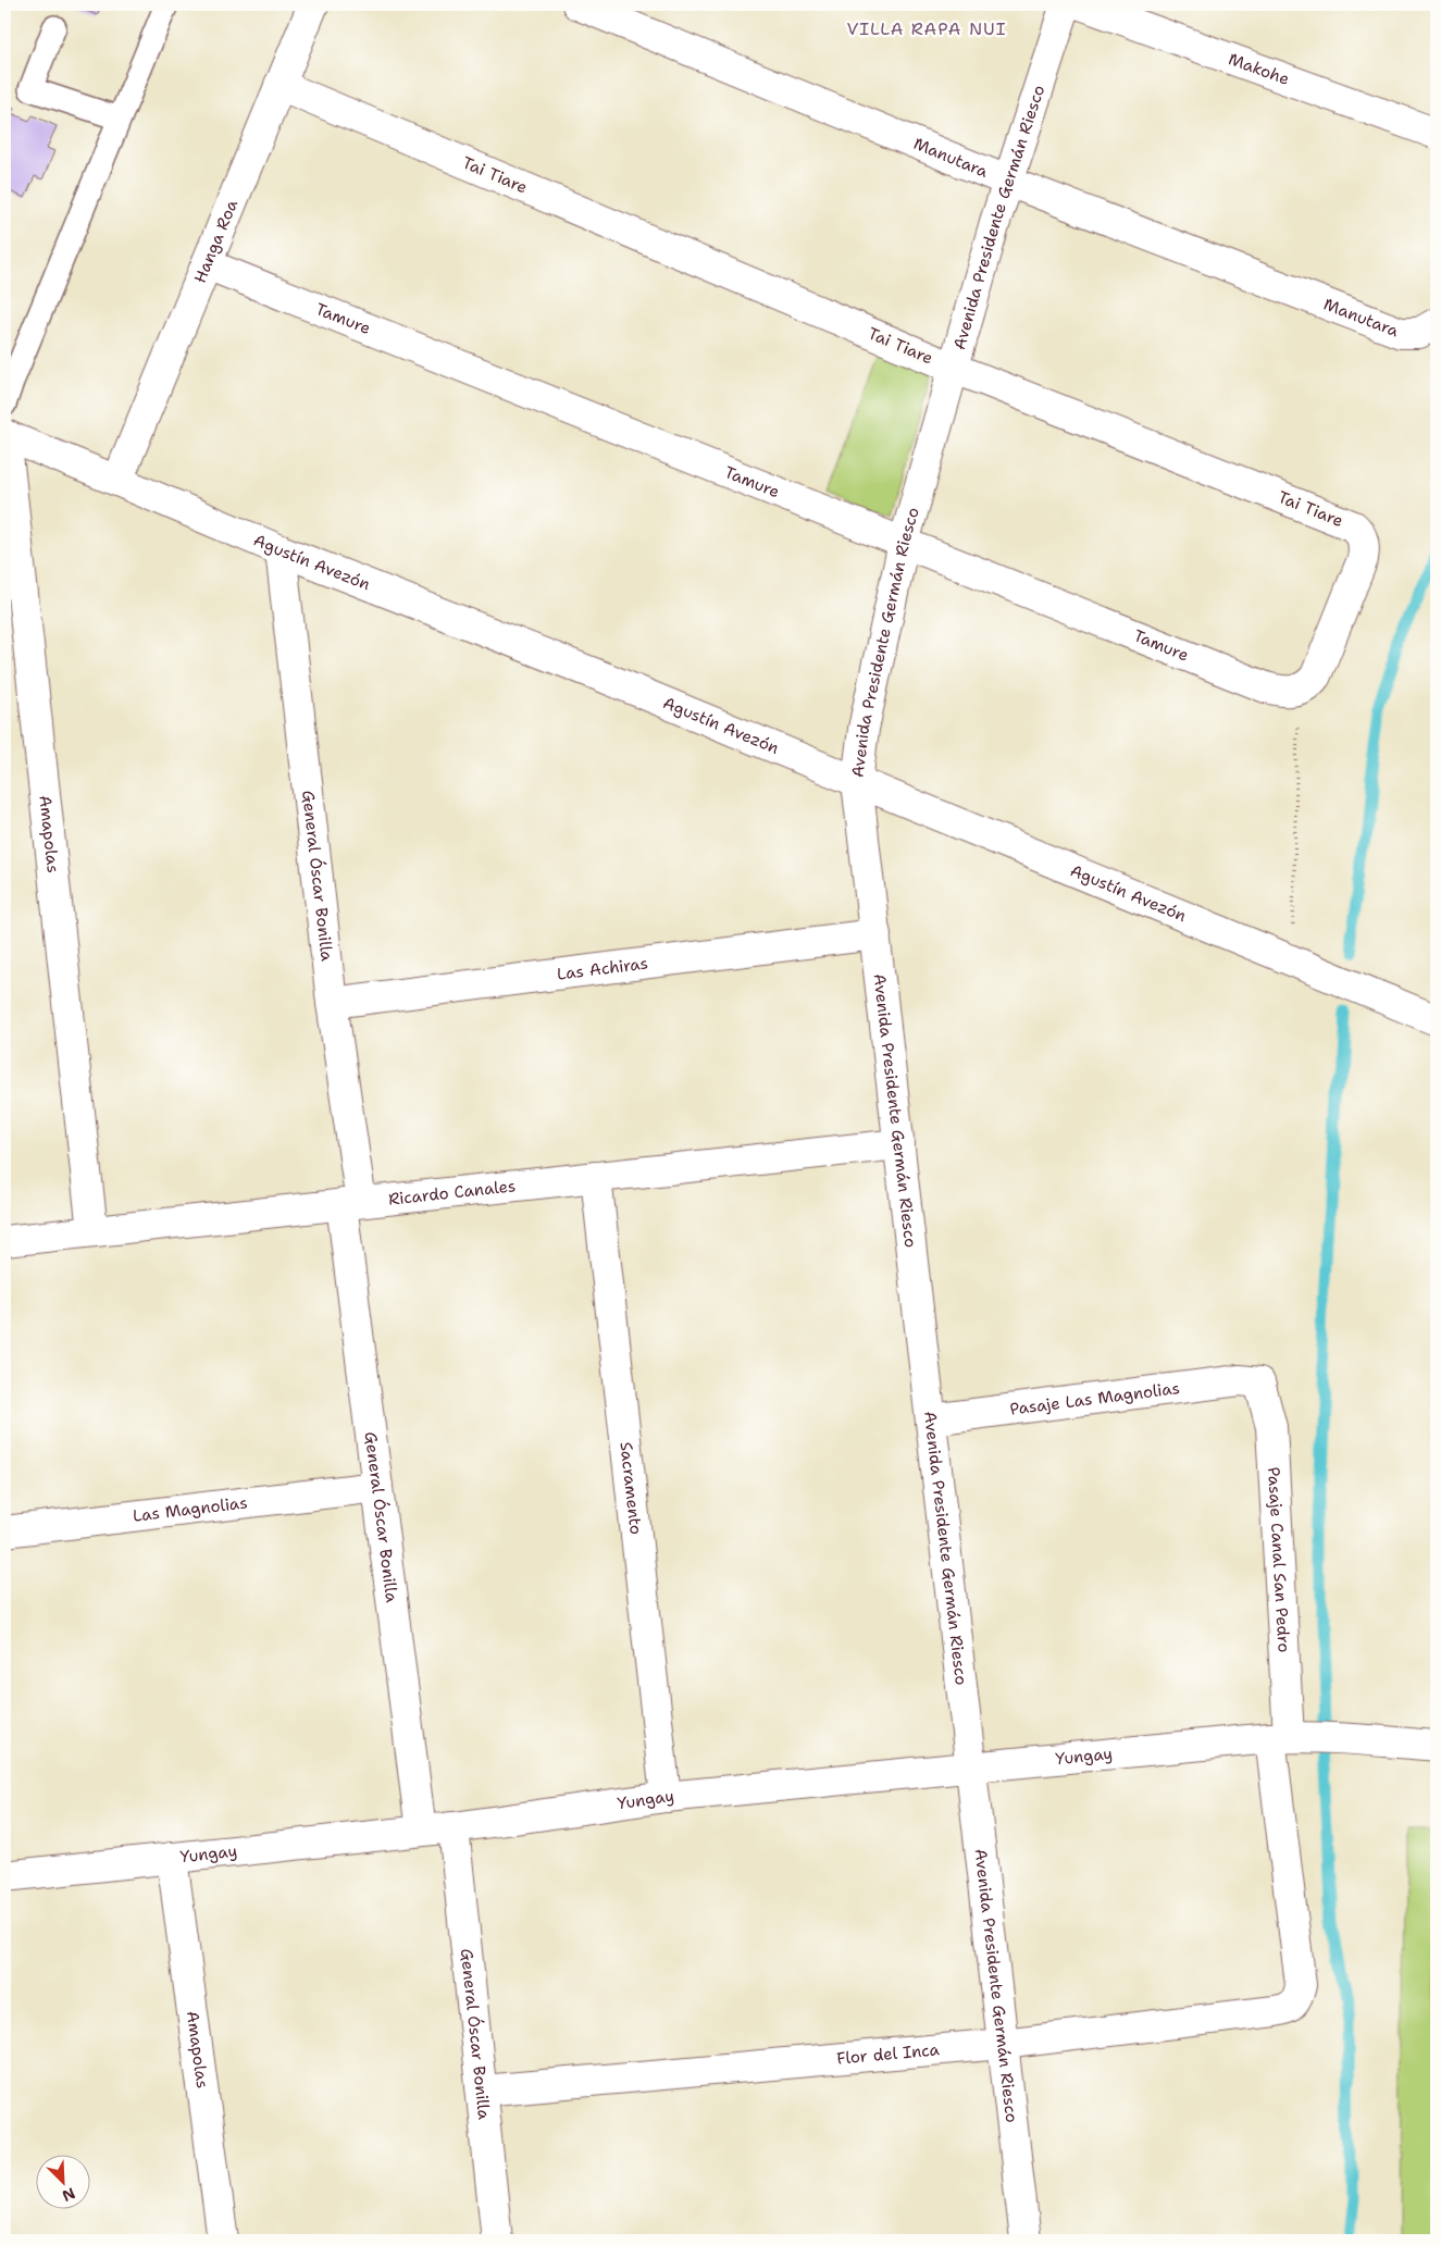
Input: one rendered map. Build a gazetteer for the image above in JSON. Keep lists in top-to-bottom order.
{
  "streets": {
    "street": [
      "Makohe",
      "Manutara",
      "Tai Tiare",
      "Avenida Presidente Germán Riesco",
      "Hanga Roa",
      "Tamure",
      "Agustín Avezón",
      "Amapolas",
      "General Óscar Bonilla",
      "Las Achiras",
      "Ricardo Canales",
      "Pasaje Las Magnolias",
      "Sacramento",
      "Las Magnolias",
      "Pasaje Canal San Pedro",
      "Yungay",
      "Flor del Inca"
    ]
  },
  "crossings": [
    ["Manutara", "Avenida Presidente Germán Riesco"],
    ["Tai Tiare", "Avenida Presidente Germán Riesco"],
    ["Tai Tiare", "Hanga Roa"],
    ["Tai Tiare", "Tamure"],
    ["Avenida Presidente Germán Riesco", "Tamure"],
    ["Avenida Presidente Germán Riesco", "Agustín Avezón"],
    ["Avenida Presidente Germán Riesco", "Las Achiras"],
    ["Avenida Presidente Germán Riesco", "Ricardo Canales"],
    ["Avenida Presidente Germán Riesco", "Pasaje Las Magnolias"],
    ["Avenida Presidente Germán Riesco", "Yungay"],
    ["Avenida Presidente Germán Riesco", "Flor del Inca"],
    ["Hanga Roa", "Tamure"],
    ["Hanga Roa", "Agustín Avezón"],
    ["Agustín Avezón", "Amapolas"],
    ["Agustín Avezón", "General Óscar Bonilla"],
    ["Amapolas", "Ricardo Canales"],
    ["Amapolas", "Yungay"],
    ["General Óscar Bonilla", "Las Achiras"],
    ["General Óscar Bonilla", "Ricardo Canales"],
    ["General Óscar Bonilla", "Las Magnolias"],
    ["General Óscar Bonilla", "Yungay"],
    ["General Óscar Bonilla", "Flor del Inca"],
    ["Ricardo Canales", "Sacramento"],
    ["Pasaje Las Magnolias", "Pasaje Canal San Pedro"],
    ["Sacramento", "Yungay"],
    ["Pasaje Canal San Pedro", "Yungay"],
    ["Pasaje Canal San Pedro", "Flor del Inca"]
  ],
  "districts": ["VILLA RAPA NUI"],
  "north": "bottom right"
}
